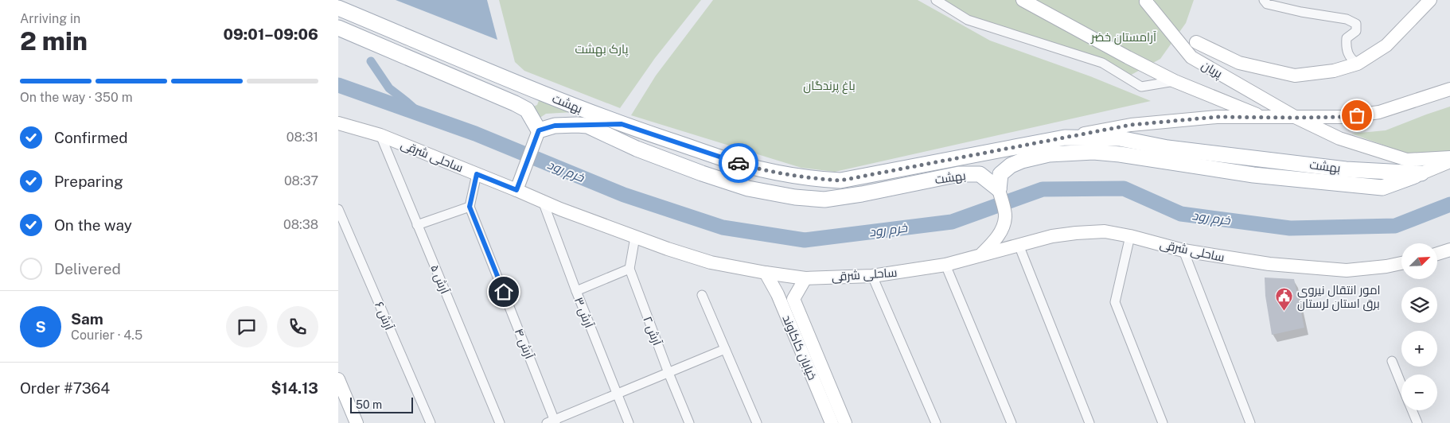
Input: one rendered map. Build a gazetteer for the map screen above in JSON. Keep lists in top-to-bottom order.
{
  "streets": {
    "main road": [
      "پریان",
      "بهشت",
      "ساحلی شرقی",
      "خیابان کاکاوند"
    ],
    "street": [
      "آرش ۵",
      "آرش ۳",
      "آرش ۶",
      "آرش ۲",
      "آرش ۴"
    ]
  },
  "crossings": [
    ["ساحلی شرقی", "آرش ۵"],
    ["ساحلی شرقی", "آرش ۳"],
    ["ساحلی شرقی", "خیابان کاکاوند"]
  ],
  "water": ["خرم رود"],
  "parks": ["آرامستان خضر", "پارک بهشت", "باغ پرندگان"],
  "places": {
    "public building": ["امور انتقال نیروی برق استان لرستان"]
  },
  "scale_bar": "50 m",
  "north": "top right",
  "page": {
    "heading": ["2 min", "Arriving in", "09:01–09:06"],
    "panel": [
      "Sam",
      "Courier · 4.5",
      "Order #7364",
      "$14.13"
    ],
    "bar": "On the way · 350 m",
    "list": [
      ["Confirmed", "08:31"],
      ["Preparing", "08:37"],
      ["On the way", "08:38"],
      "Delivered"
    ],
    "map_buttons": ["+", "−"],
    "round": "S",
    "scale": "50 m"
  }
}
